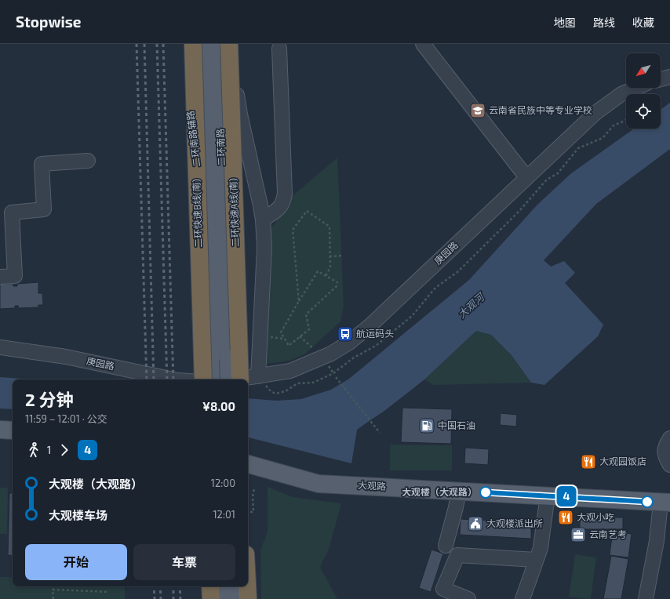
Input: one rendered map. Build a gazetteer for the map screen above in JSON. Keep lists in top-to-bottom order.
{
  "streets": {
    "highway": ["二环快速A线(南)", "二环快速B线(南)"],
    "main road": ["二环南路", "大观路"],
    "street": ["二环南路辅路", "庚园路"]
  },
  "crossings": [
    ["二环南路辅路", "二环南路"]
  ],
  "water": ["大观河"],
  "places": {
    "school or university": ["云南省民族中等专业学校"],
    "bus stop": ["航运码头"],
    "fuel station": ["中国石油"],
    "restaurant": ["大观园饭店", "大观小吃"],
    "other": ["大观楼（大观路）"],
    "public building": ["大观楼派出所"],
    "office": ["云南艺考"]
  },
  "lines": ["bus line 4"],
  "north": "bottom left",
  "page": {
    "header": "Stopwise",
    "nav": ["地图", "路线", "收藏"],
    "on_map": "4",
    "heading": ["2 分钟", "11:59 – 12:01 · 公交", "¥8.00"],
    "legs": ["1", "4"],
    "list": [
      {
        "name": "大观楼（大观路）",
        "value": "12:00"
      },
      {
        "name": "大观楼车场",
        "value": "12:01"
      }
    ],
    "buttons": ["开始", "车票"]
  }
}
